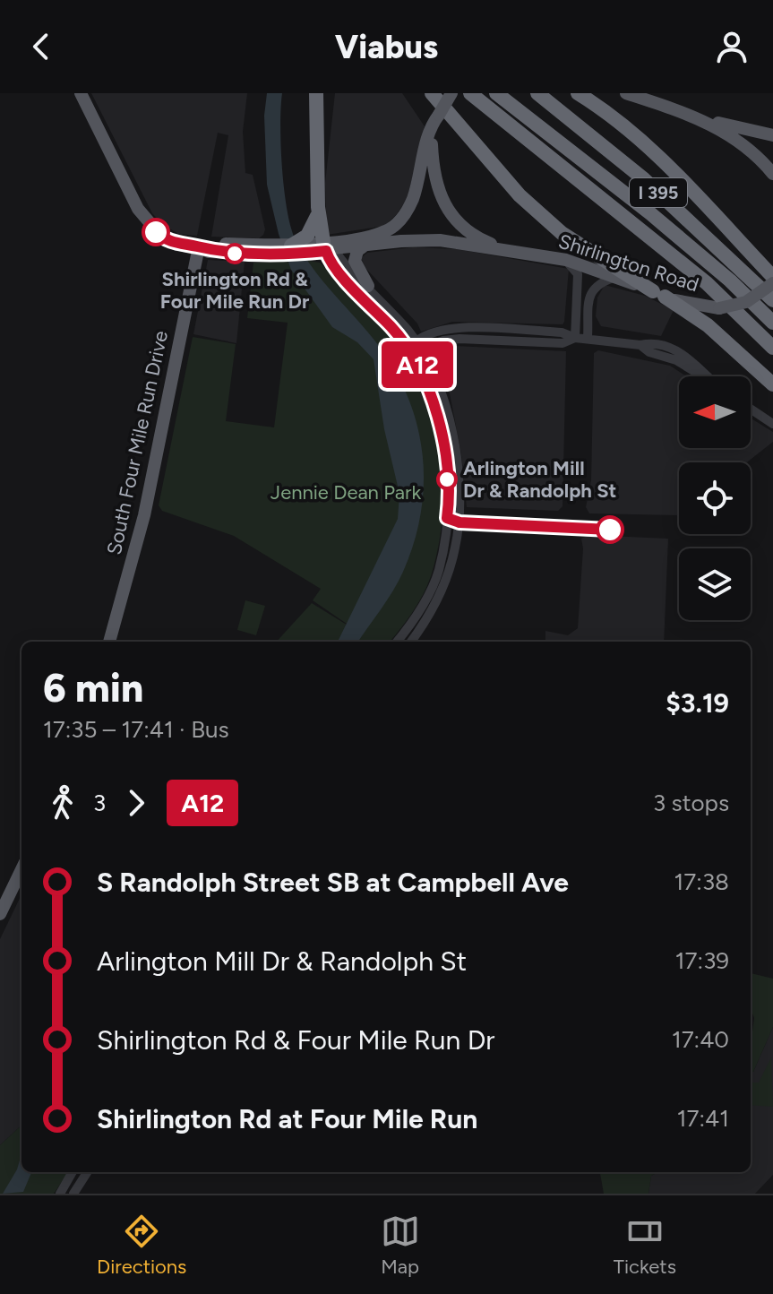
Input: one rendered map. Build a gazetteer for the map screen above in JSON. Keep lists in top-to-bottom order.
{
  "streets": {
    "highway": ["I 395"],
    "main road": ["Shirlington Road", "South Four Mile Run Drive"]
  },
  "parks": ["Jennie Dean Park"],
  "places": ["Shirlington Rd & Four Mile Run Dr", "Arlington Mill Dr & Randolph St"],
  "lines": ["bus line A12"],
  "north": "left",
  "page": {
    "header": "Viabus",
    "on_map": "A12",
    "heading": ["6 min", "17:35 – 17:41 · Bus", "$3.19"],
    "legs": ["3", "A12", "3 stops"],
    "list": [
      {
        "name": "S Randolph Street SB at Campbell Ave",
        "value": "17:38"
      },
      {
        "name": "Arlington Mill Dr & Randolph St",
        "value": "17:39"
      },
      {
        "name": "Shirlington Rd & Four Mile Run Dr",
        "value": "17:40"
      },
      {
        "name": "Shirlington Rd at Four Mile Run",
        "value": "17:41"
      }
    ],
    "tabs": ["Directions", "Map", "Tickets"]
  }
}
